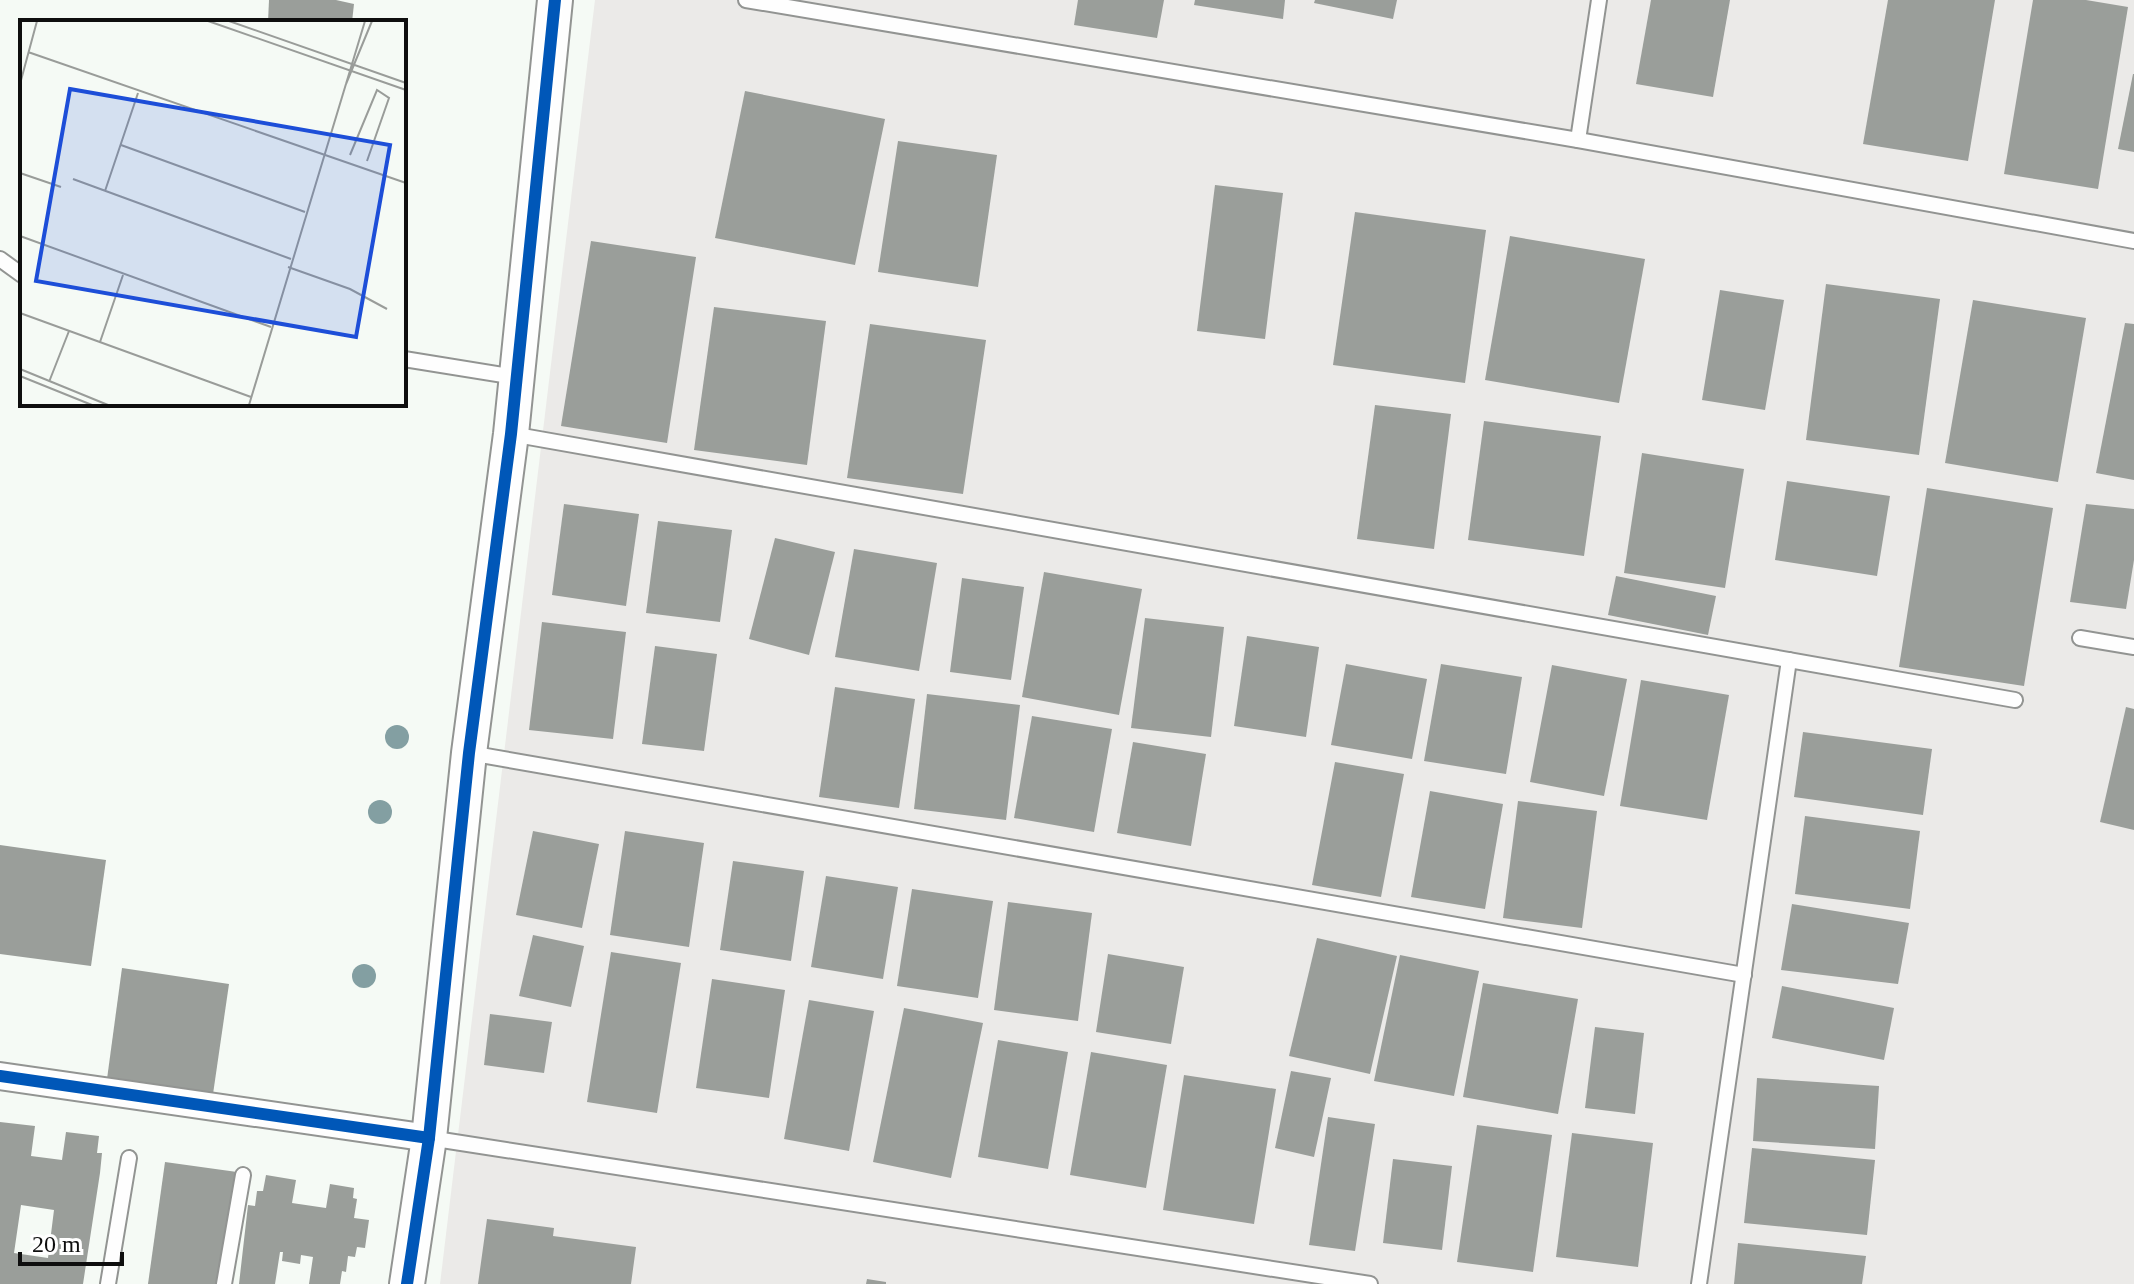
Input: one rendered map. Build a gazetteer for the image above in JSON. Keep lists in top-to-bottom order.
{
  "scale_bar": "20 m"
}
